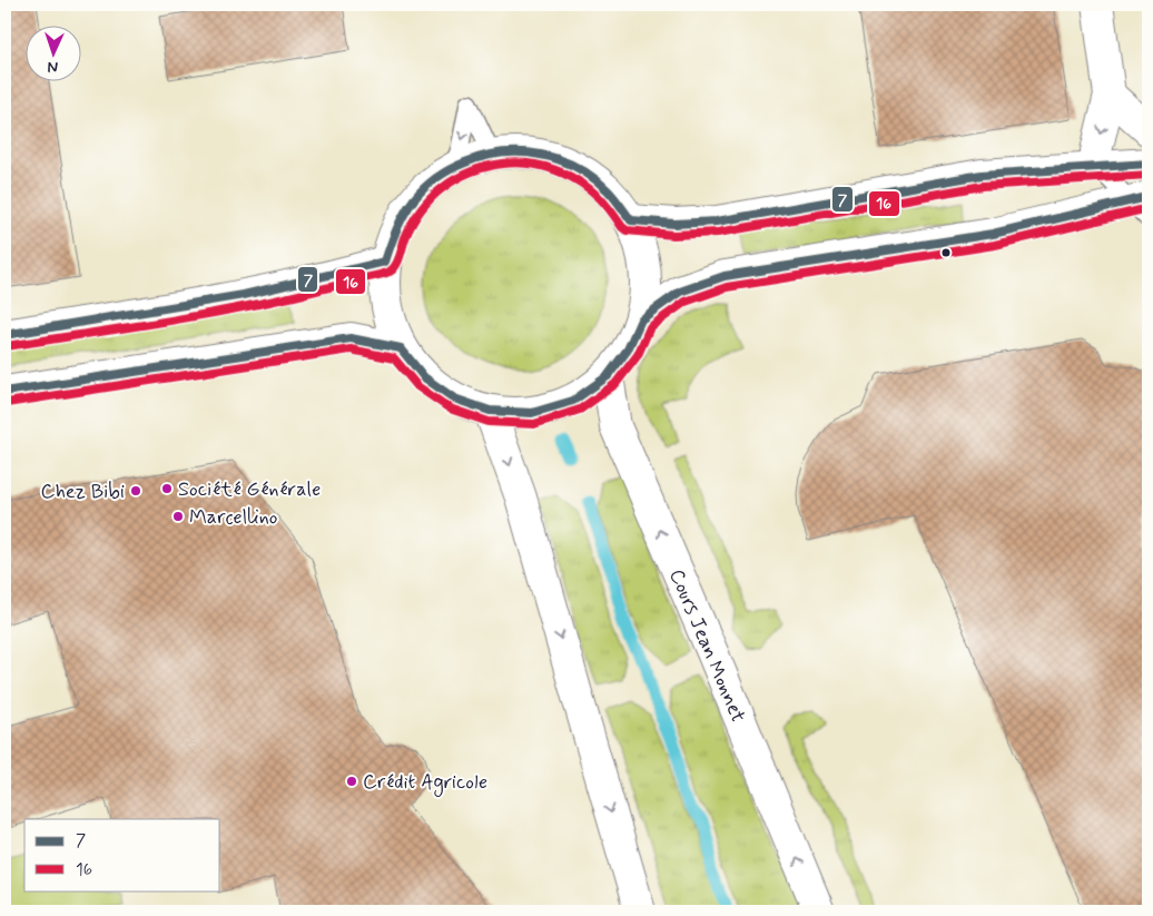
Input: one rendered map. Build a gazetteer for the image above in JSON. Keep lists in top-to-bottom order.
{
  "streets": {
    "main road": ["Cours Jean Monnet"]
  },
  "places": [
    "Société Générale",
    "Chez Bibi",
    "Marcellino",
    "Crédit Agricole"
  ],
  "lines": ["transit line 7", "transit line 16"],
  "legend": ["7", "16"],
  "north": "bottom"
}
